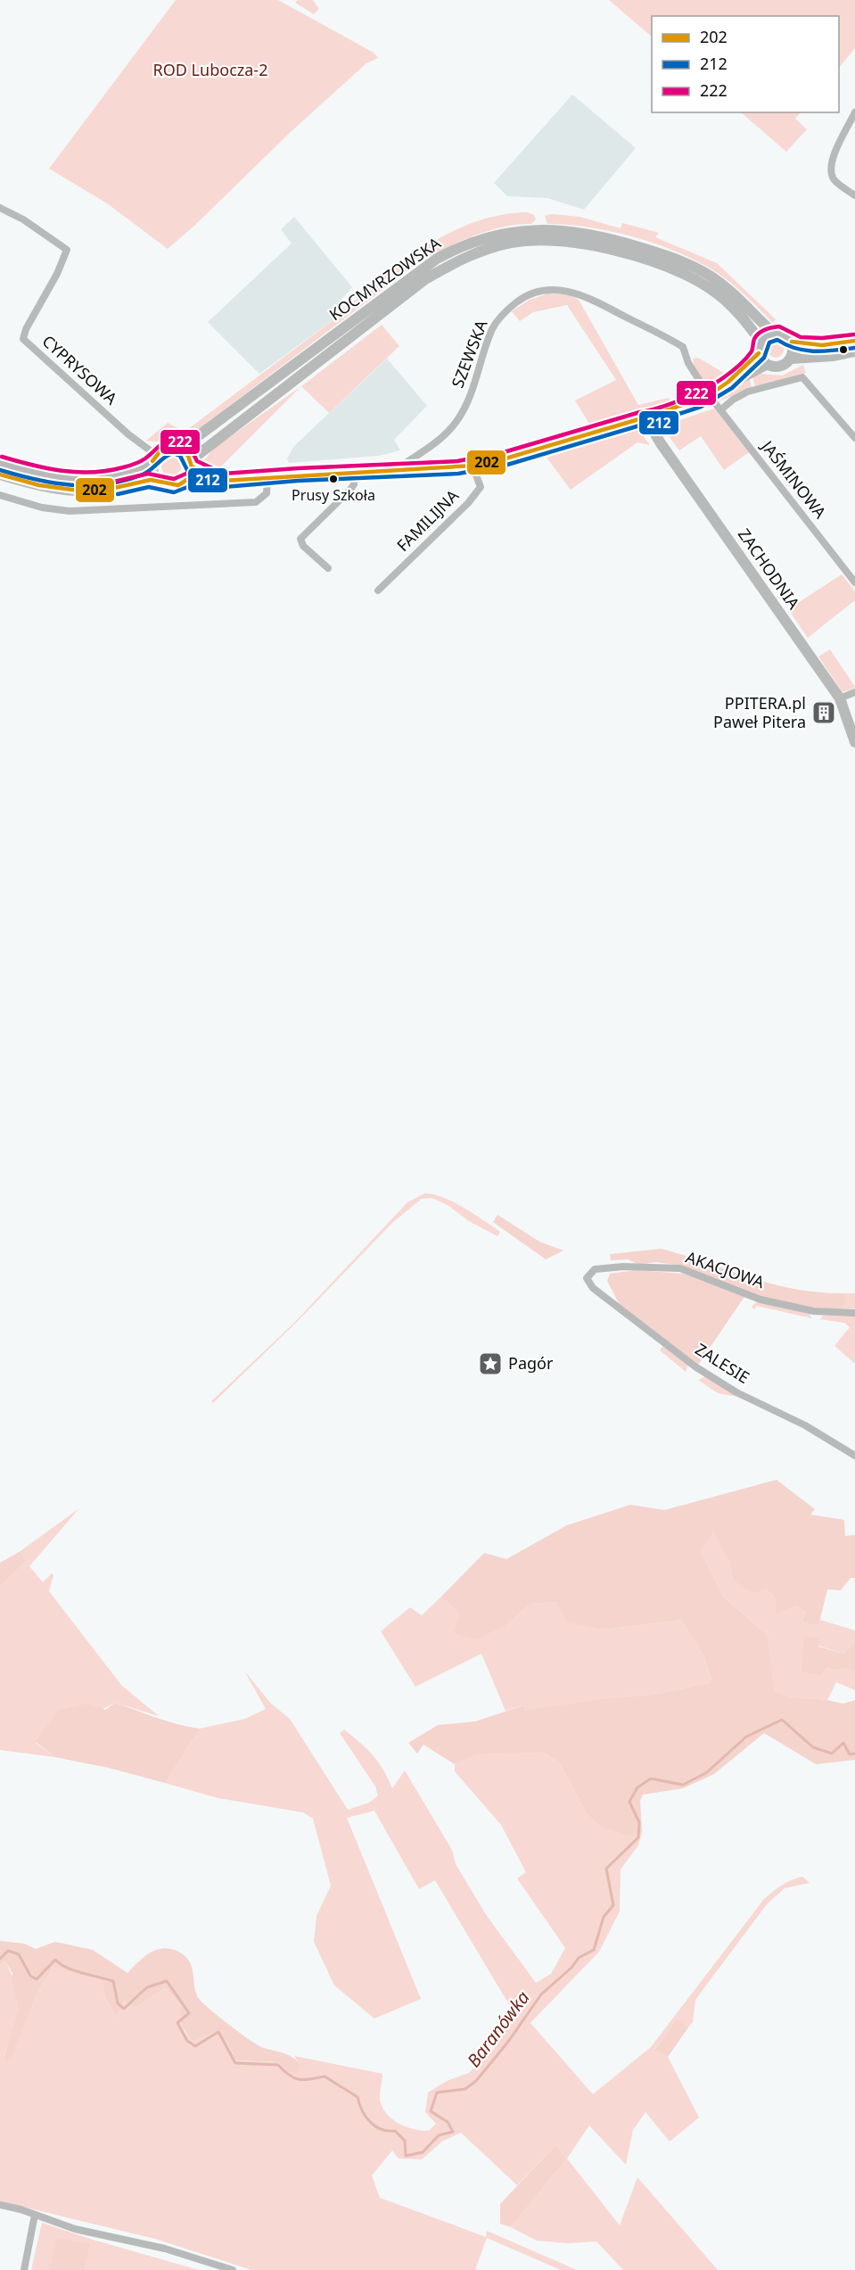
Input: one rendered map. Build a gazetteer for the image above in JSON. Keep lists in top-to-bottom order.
{
  "streets": {
    "main road": ["KOCMYRZOWSKA", "ZACHODNIA"],
    "street": [
      "SZEWSKA",
      "CYPRYSOWA",
      "JAŚMINOWA",
      "FAMILIJNA",
      "AKACJOWA",
      "ZALESIE"
    ]
  },
  "crossings": [
    ["KOCMYRZOWSKA", "CYPRYSOWA"],
    ["SZEWSKA", "JAŚMINOWA"],
    ["AKACJOWA", "ZALESIE"]
  ],
  "water": ["Baranówka"],
  "parks": ["ROD Lubocza-2"],
  "places": {
    "other": ["Prusy Szkoła"],
    "building": ["PPITERA.pl Paweł Pitera"],
    "place": ["Pagór"]
  },
  "lines": ["transit line 222", "transit line 212", "transit line 202"],
  "legend": ["202", "212", "222"]
}
